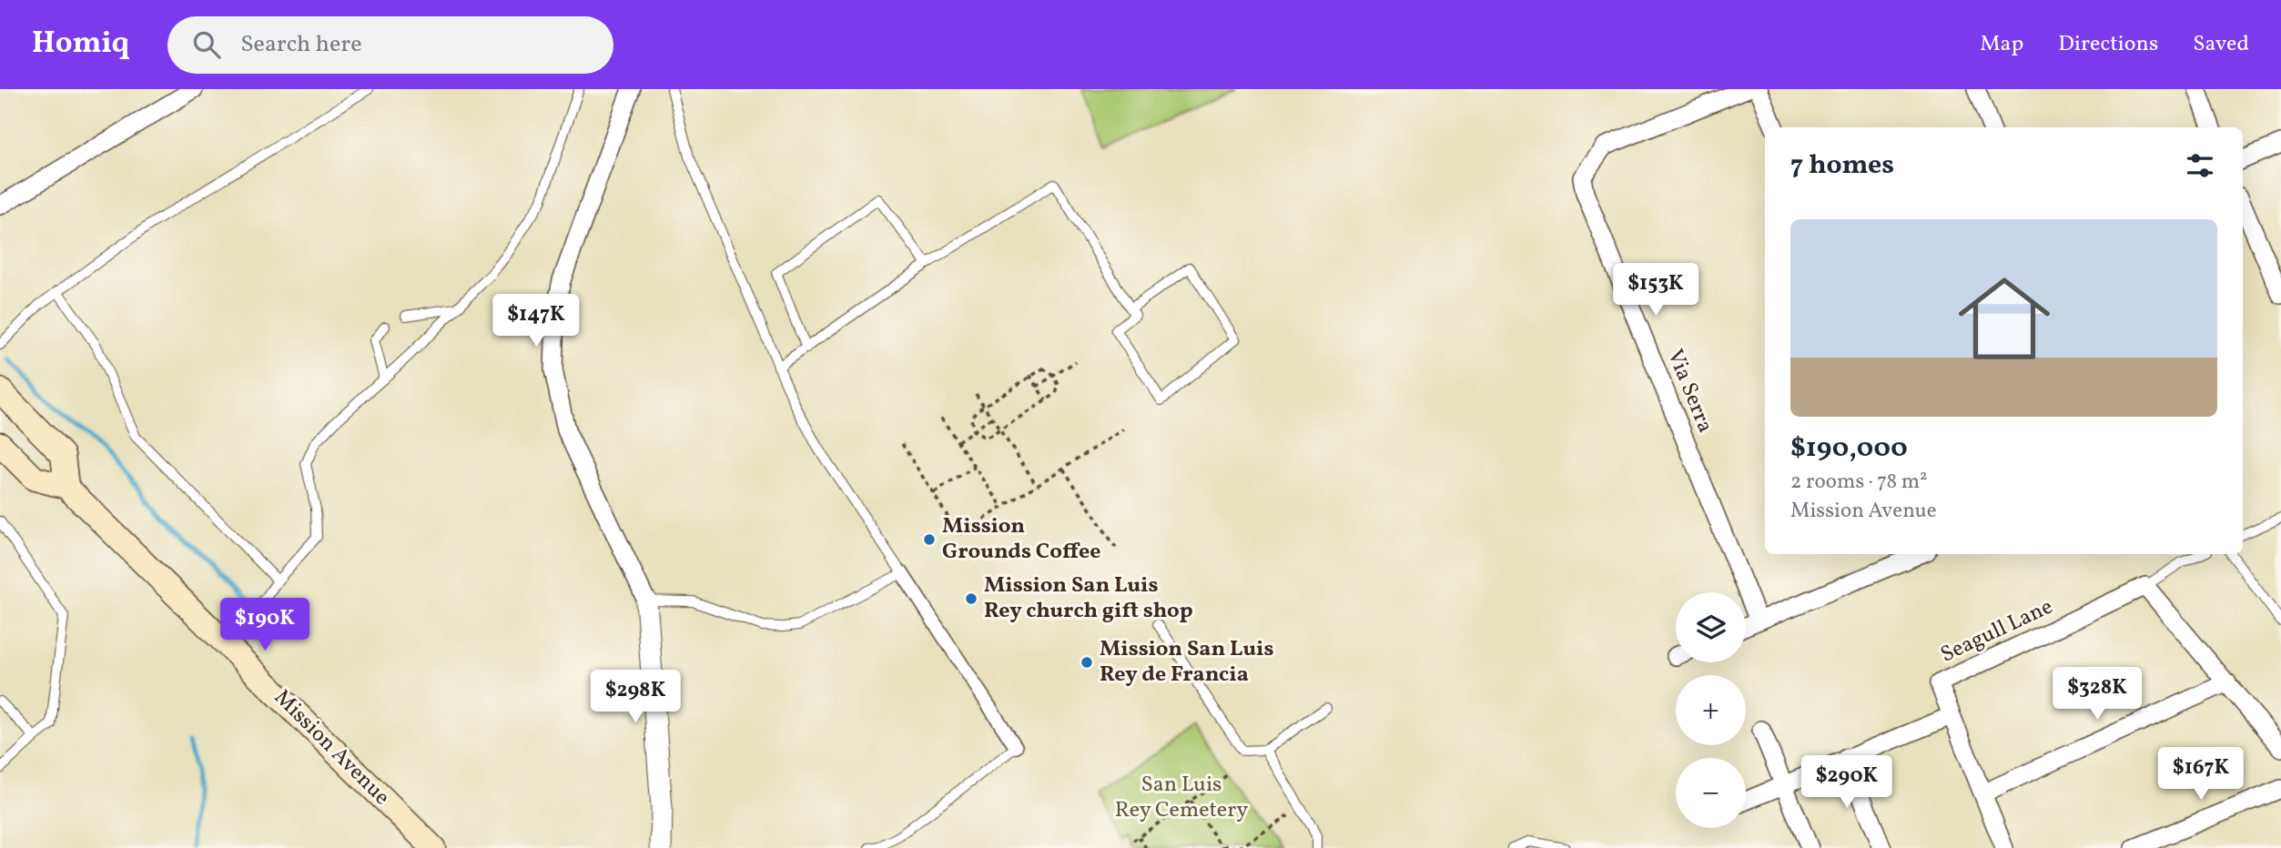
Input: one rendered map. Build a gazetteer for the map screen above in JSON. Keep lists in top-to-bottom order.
{
  "streets": {
    "main road": ["Mission Avenue"],
    "street": ["Via Serra", "Seagull Lane"]
  },
  "parks": ["San Luis Rey Cemetery"],
  "places": ["Mission Grounds Coffee", "Mission San Luis Rey church gift shop", "Mission San Luis Rey de Francia"],
  "page": {
    "header": "Homiq",
    "search": "Search here",
    "nav": ["Map", "Directions", "Saved"],
    "heading": "7 homes",
    "list": [
      {
        "name": "$190,000",
        "note": "2 rooms · 78 m² · Mission Avenue"
      }
    ],
    "price": [
      "$153K",
      "$147K",
      "$190K",
      "$328K",
      "$298K",
      "$167K",
      "$290K"
    ],
    "map_buttons": ["+", "−"]
  }
}
